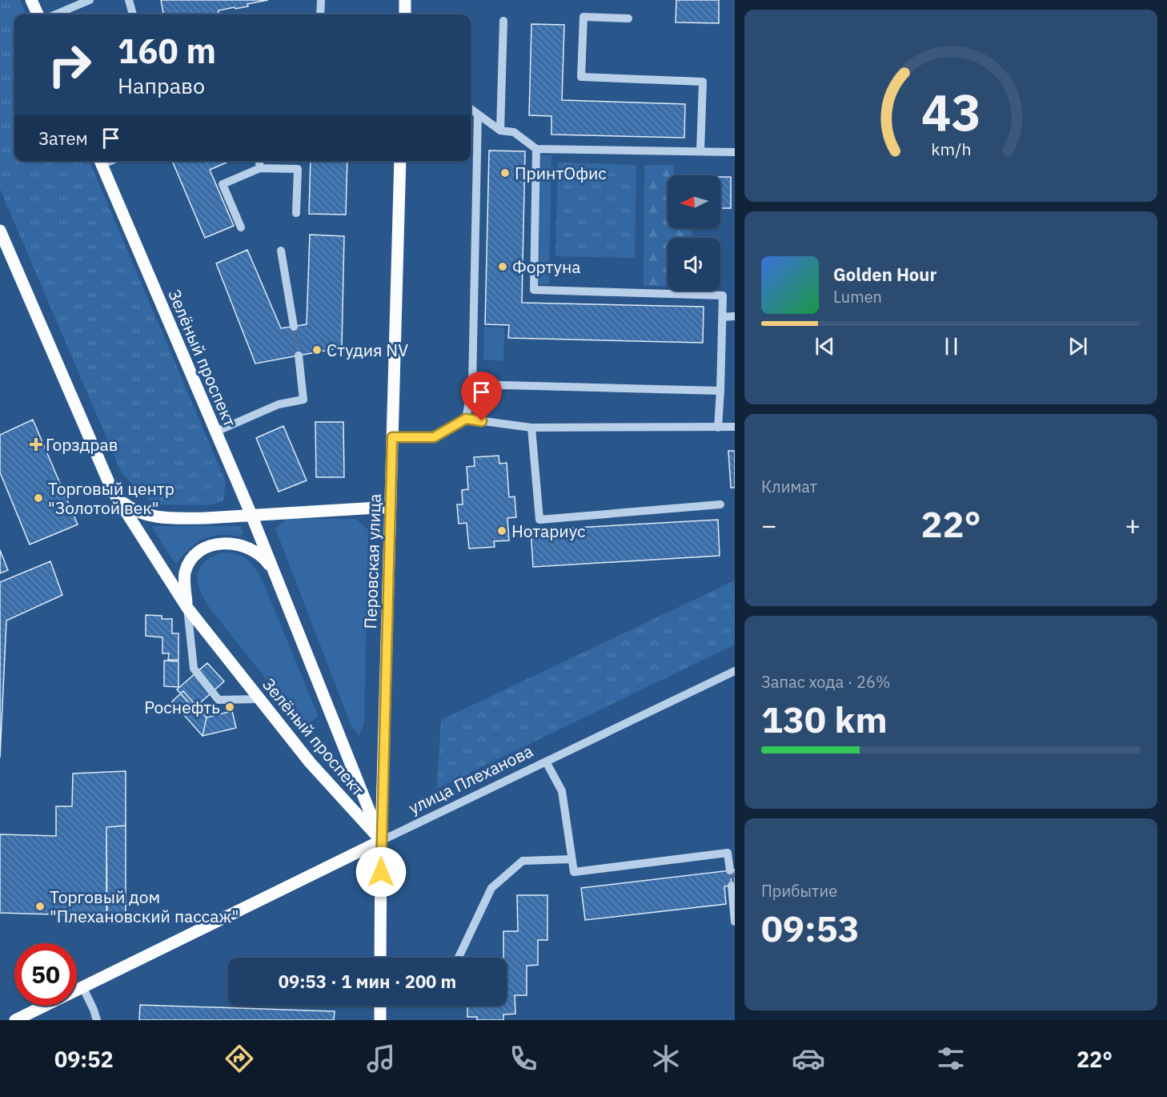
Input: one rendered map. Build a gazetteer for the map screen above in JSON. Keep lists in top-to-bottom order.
{
  "streets": {
    "main road": ["Зелёный проспект", "Перовская улица", "улица Плеханова"]
  },
  "crossings": [
    ["Зелёный проспект", "Перовская улица"],
    ["Зелёный проспект", "улица Плеханова"],
    ["Перовская улица", "улица Плеханова"]
  ],
  "places": {
    "other": [
      "ПринтОфис",
      "Фортуна",
      "Студия NV",
      "Торговый центр \"Золотой век\"",
      "Нотариус",
      "Роснефть",
      "Торговый дом \"Плехановский пассаж\""
    ],
    "health": ["Горздрав"]
  },
  "north": "left",
  "page": {
    "turn": ["160 m", "Направо"],
    "then": "Затем",
    "song": ["Golden Hour", "Lumen"],
    "tile": [
      "Климат",
      ["Запас хода · 26%", "130 km"],
      ["Прибытие", "09:53"]
    ],
    "heat": ["−", "22°", "+"],
    "limit": "50",
    "trip": "09:53 · 1 мин · 200 m",
    "tabs": ["09:52", "22°"],
    "gauge": ["43", "km/h"]
  }
}
